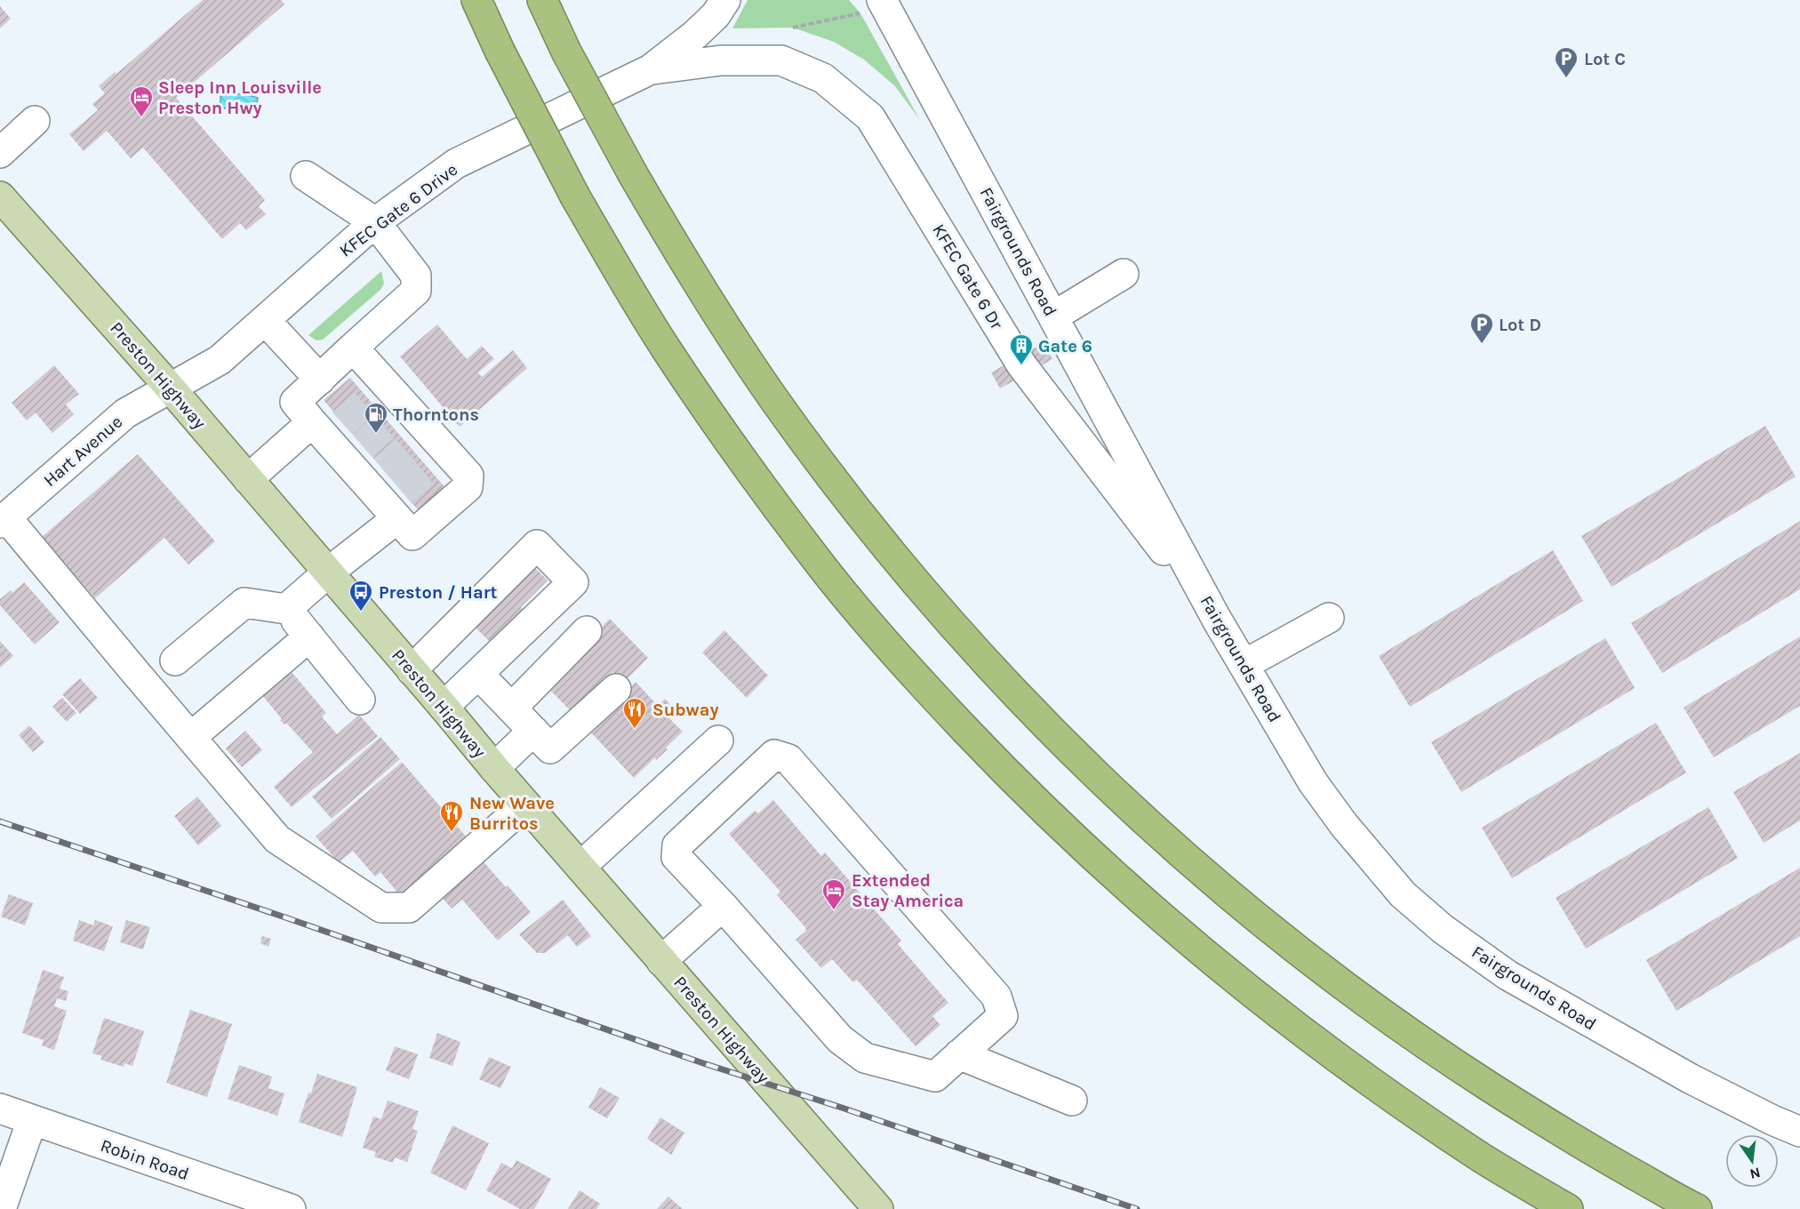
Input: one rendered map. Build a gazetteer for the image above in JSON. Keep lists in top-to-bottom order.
{
  "streets": {
    "main road": ["Preston Highway"],
    "street": [
      "KFEC Gate 6 Drive",
      "Fairgrounds Road",
      "KFEC Gate 6 Dr",
      "Hart Avenue",
      "Robin Road"
    ]
  },
  "crossings": [
    ["KFEC Gate 6 Drive", "KFEC Gate 6 Dr"],
    ["KFEC Gate 6 Drive", "Preston Highway"],
    ["KFEC Gate 6 Drive", "Hart Avenue"],
    ["Fairgrounds Road", "KFEC Gate 6 Dr"],
    ["Preston Highway", "Hart Avenue"]
  ],
  "places": {
    "parking": ["Lot C", "Lot D"],
    "hotel": ["Sleep Inn Louisville Preston Hwy", "Extended Stay America"],
    "building": ["Gate 6"],
    "fuel station": ["Thorntons"],
    "bus stop": ["Preston / Hart"],
    "restaurant": ["Subway", "New Wave Burritos"]
  },
  "north": "bottom"
}
